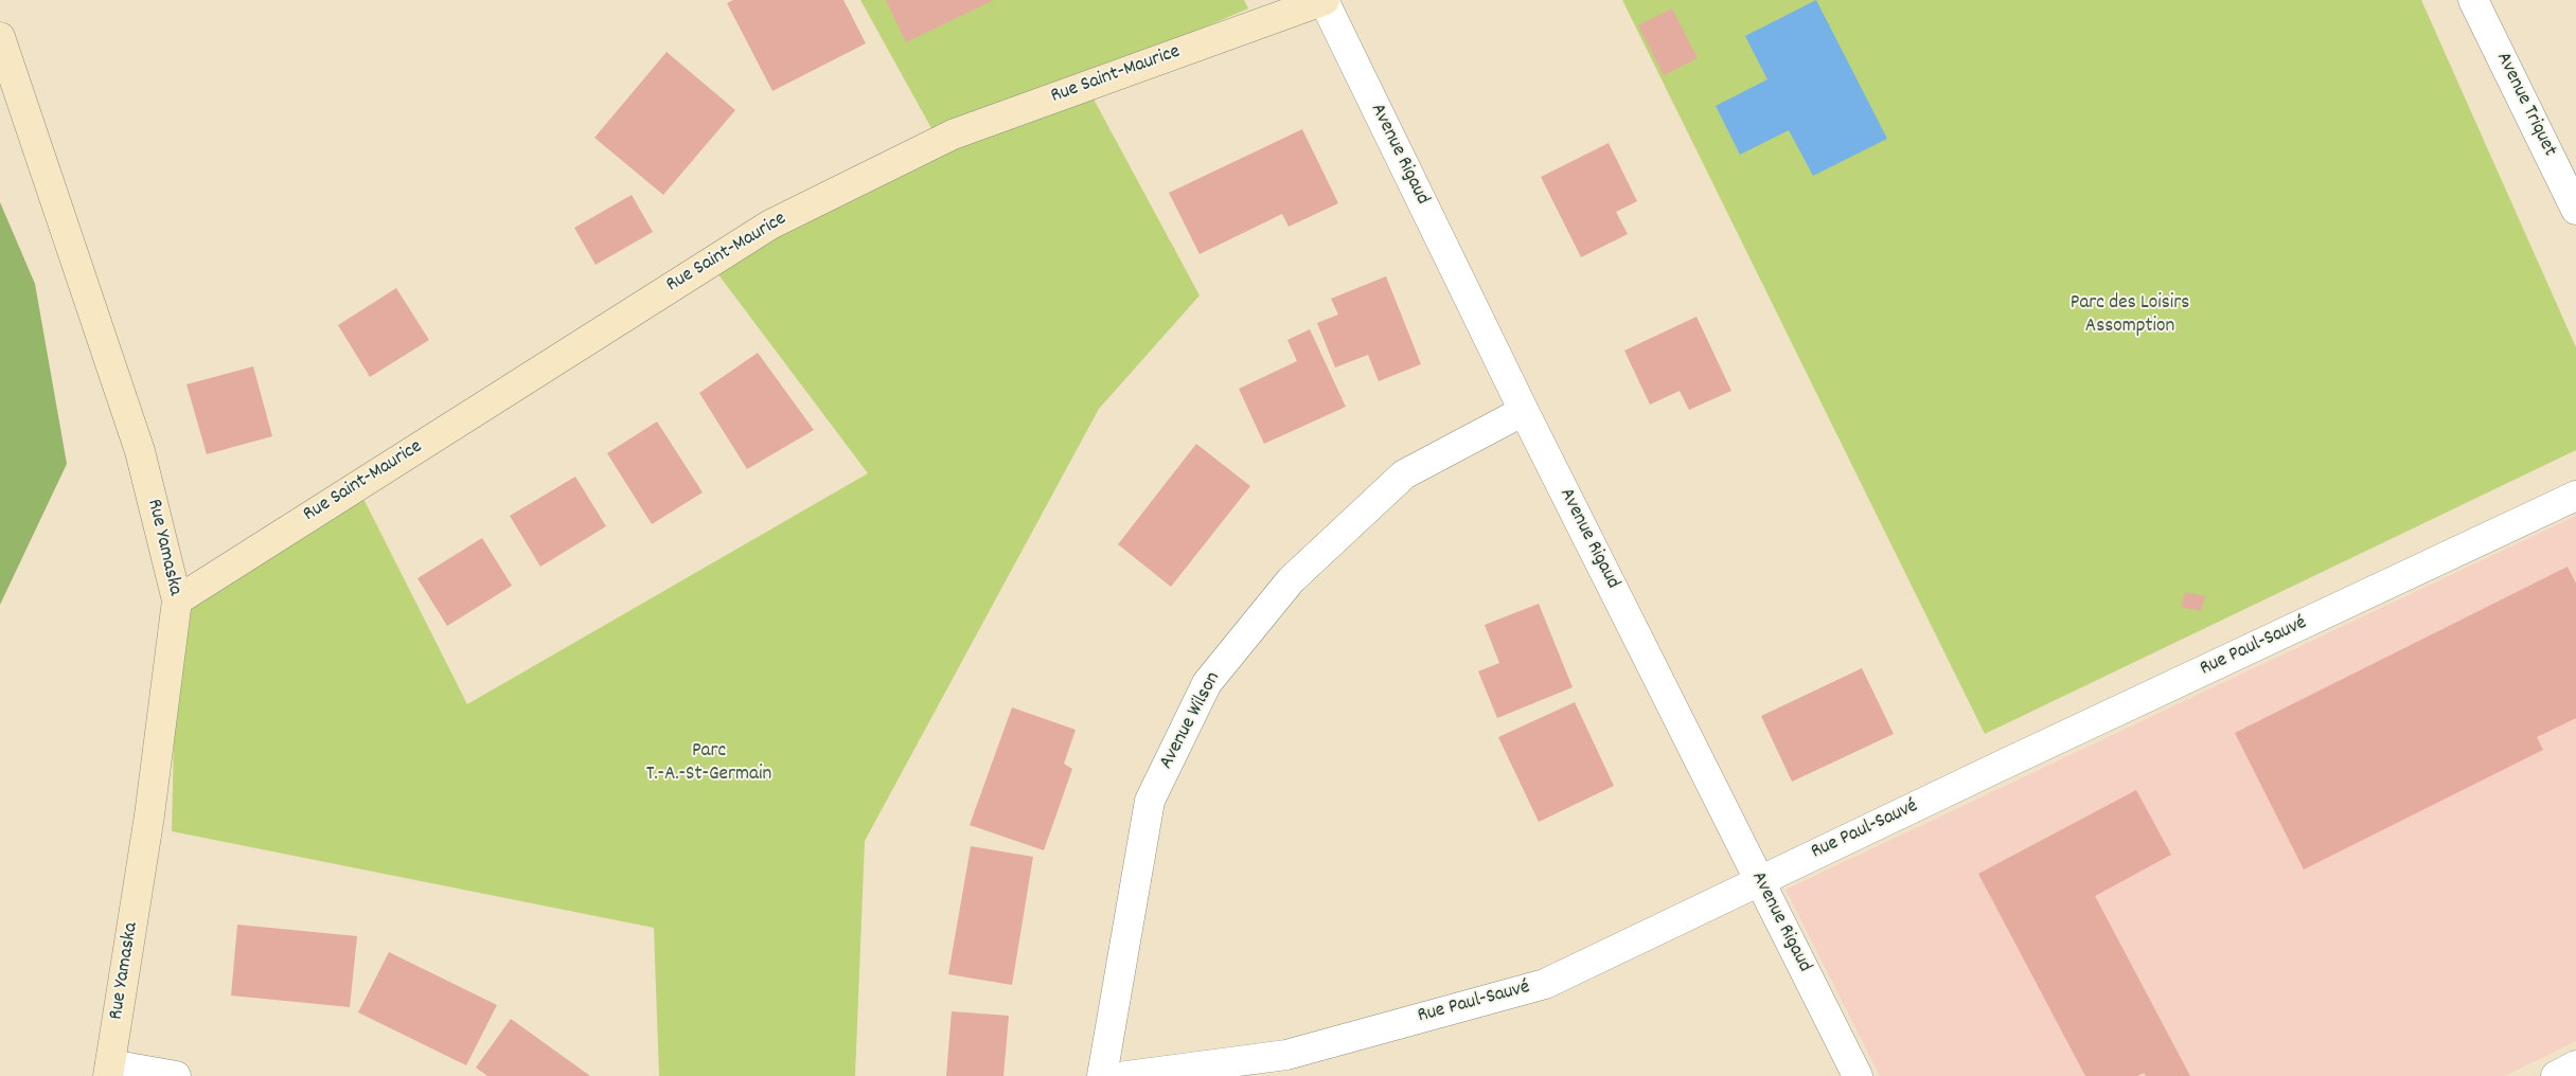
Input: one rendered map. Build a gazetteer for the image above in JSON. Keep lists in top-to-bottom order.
{
  "streets": {
    "street": [
      "Rue Saint-Maurice",
      "Avenue Triquet",
      "Avenue Rigaud",
      "Rue Yamaska",
      "Rue Paul-Sauvé",
      "Avenue Wilson"
    ]
  },
  "crossings": [
    ["Rue Saint-Maurice", "Avenue Rigaud"],
    ["Rue Saint-Maurice", "Rue Yamaska"],
    ["Avenue Rigaud", "Rue Paul-Sauvé"],
    ["Avenue Rigaud", "Avenue Wilson"]
  ],
  "parks": ["Parc des Loisirs Assomption", "Parc T.-A.-St-Germain"]
}
